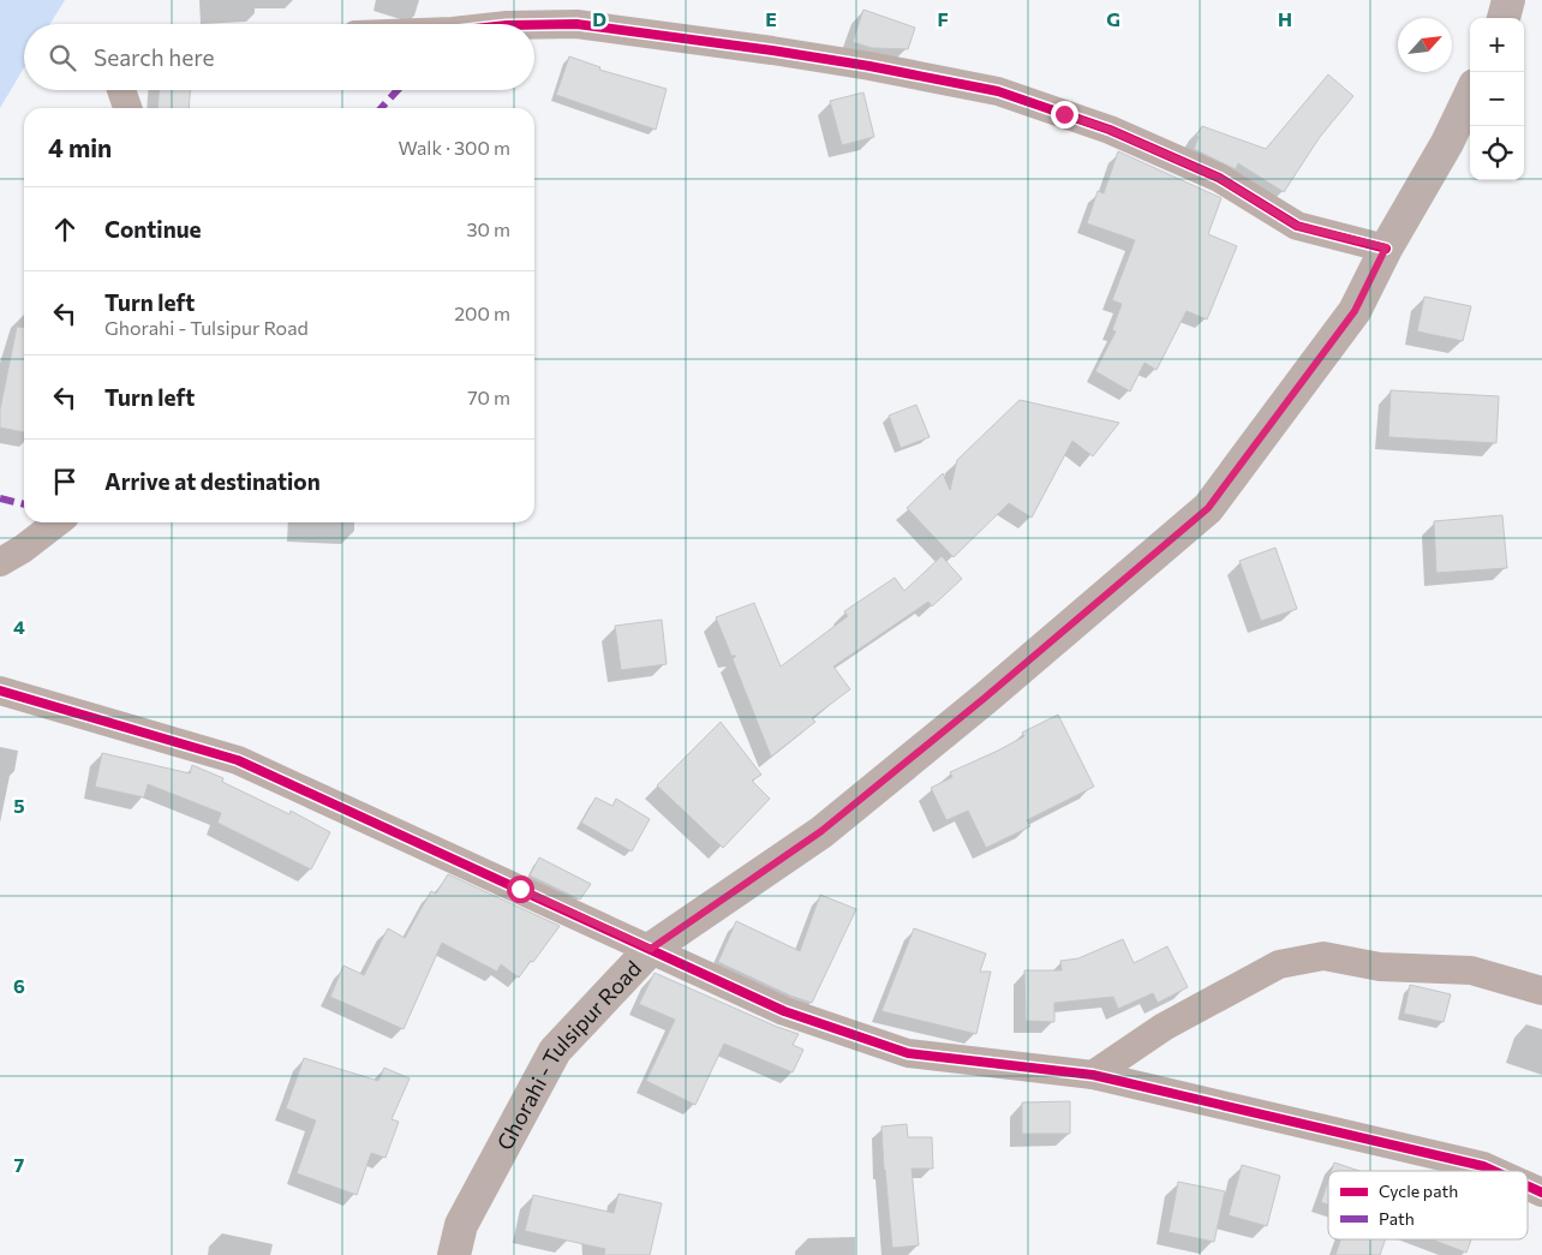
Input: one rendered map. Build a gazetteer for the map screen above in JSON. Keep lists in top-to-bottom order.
{
  "streets": {
    "main road": ["Ghorahi - Tulsipur Road"]
  },
  "legend": ["Cycle path", "Path"],
  "north": "top right",
  "page": {
    "map_buttons": ["+", "−"],
    "search": "Search here",
    "heading": ["4 min", "Walk · 300 m"],
    "list": [
      ["Continue", "30 m"],
      ["Turn left", "Ghorahi - Tulsipur Road", "200 m"],
      ["Turn left", "70 m"],
      "Arrive at destination"
    ]
  },
  "grid": {
    "columns": [
      "D",
      "E",
      "F",
      "G",
      "H"
    ],
    "rows": [
      "4",
      "5",
      "6",
      "7"
    ]
  }
}
